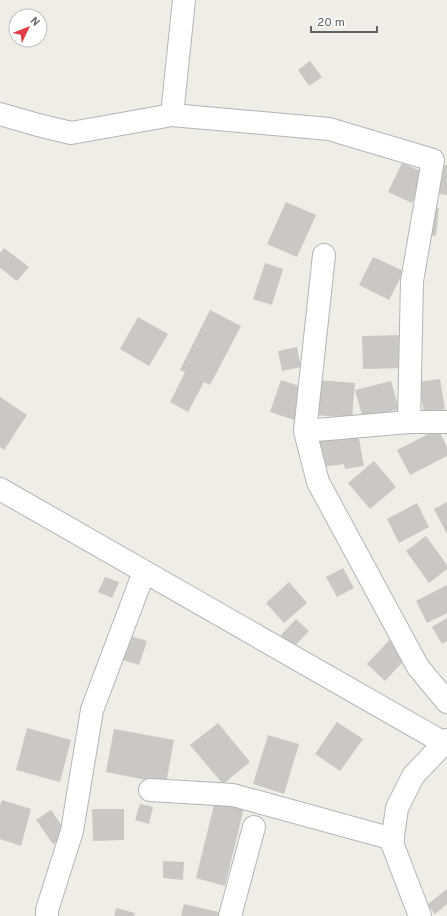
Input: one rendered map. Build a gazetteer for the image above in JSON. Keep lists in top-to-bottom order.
{
  "scale_bar": "20 m",
  "north": "top right"
}
